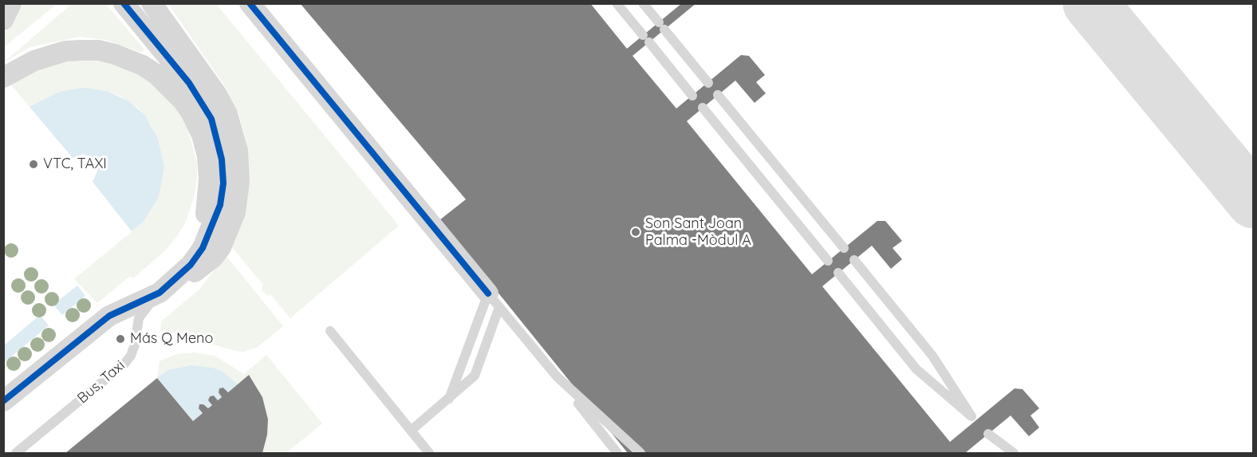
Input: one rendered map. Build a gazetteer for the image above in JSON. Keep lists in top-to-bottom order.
{
  "streets": {
    "lane": ["Bus, Taxi"]
  },
  "places": ["VTC, TAXI", "Son Sant Joan Palma -Mòdul A", "Más Q Meno"]
}
